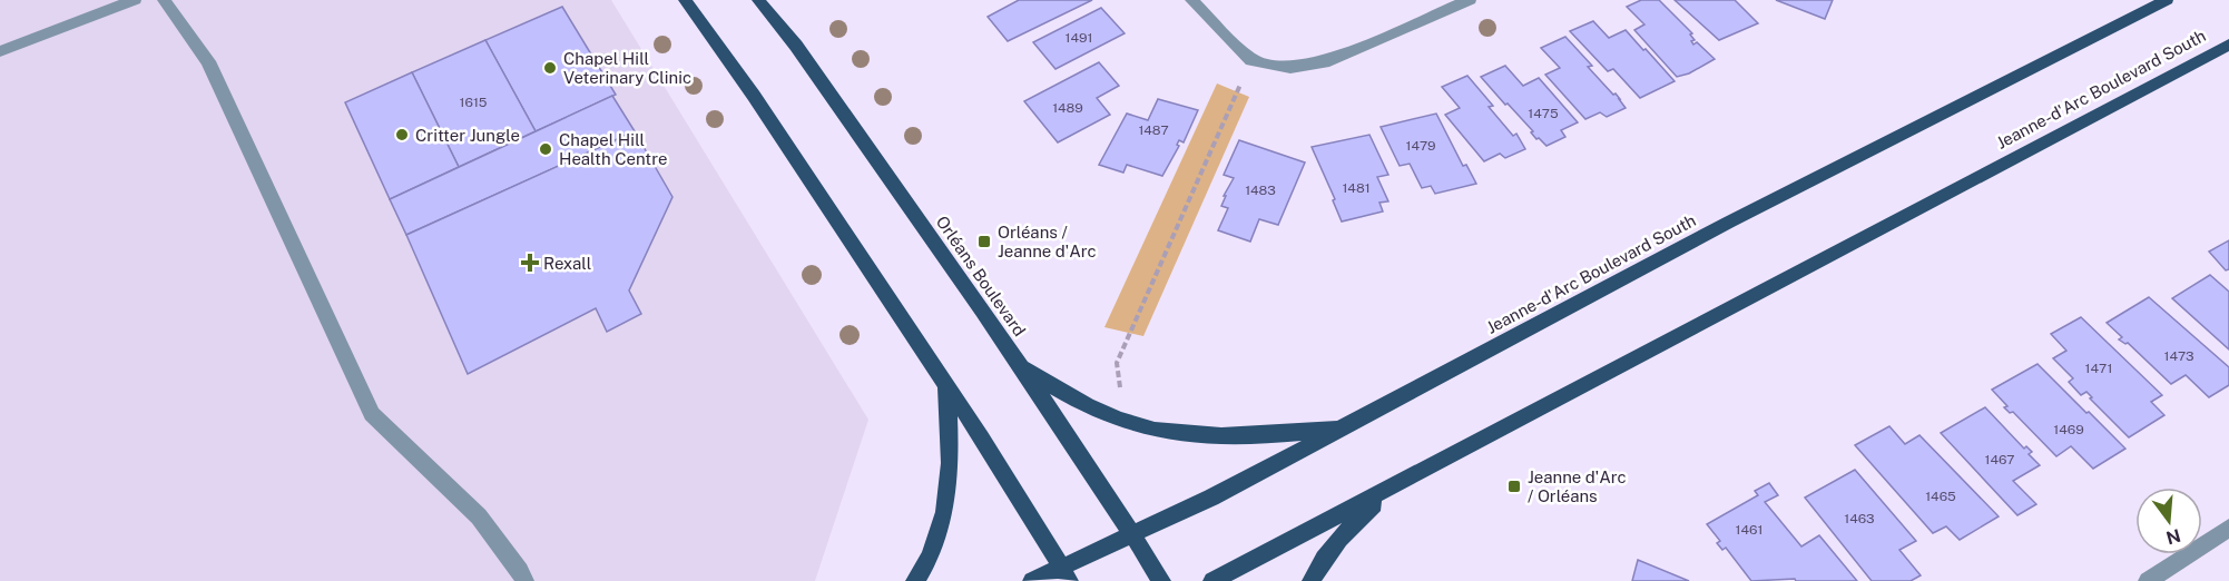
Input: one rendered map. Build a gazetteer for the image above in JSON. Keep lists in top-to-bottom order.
{
  "streets": {
    "main road": ["Jeanne-d'Arc Boulevard South", "Orléans Boulevard"]
  },
  "crossings": [
    ["Jeanne-d'Arc Boulevard South", "Orléans Boulevard"]
  ],
  "places": {
    "other": ["Chapel Hill Veterinary Clinic", "Critter Jungle", "Chapel Hill Health Centre"],
    "transit": ["Orléans / Jeanne d'Arc", "Jeanne d'Arc / Orléans"],
    "health": ["Rexall"]
  },
  "house_numbers": [
    "1491",
    "1615",
    "1489",
    "1475",
    "1487",
    "1479",
    "1481",
    "1483",
    "1473",
    "1471",
    "1469",
    "1467",
    "1465",
    "1463",
    "1461"
  ],
  "north": "bottom"
}
